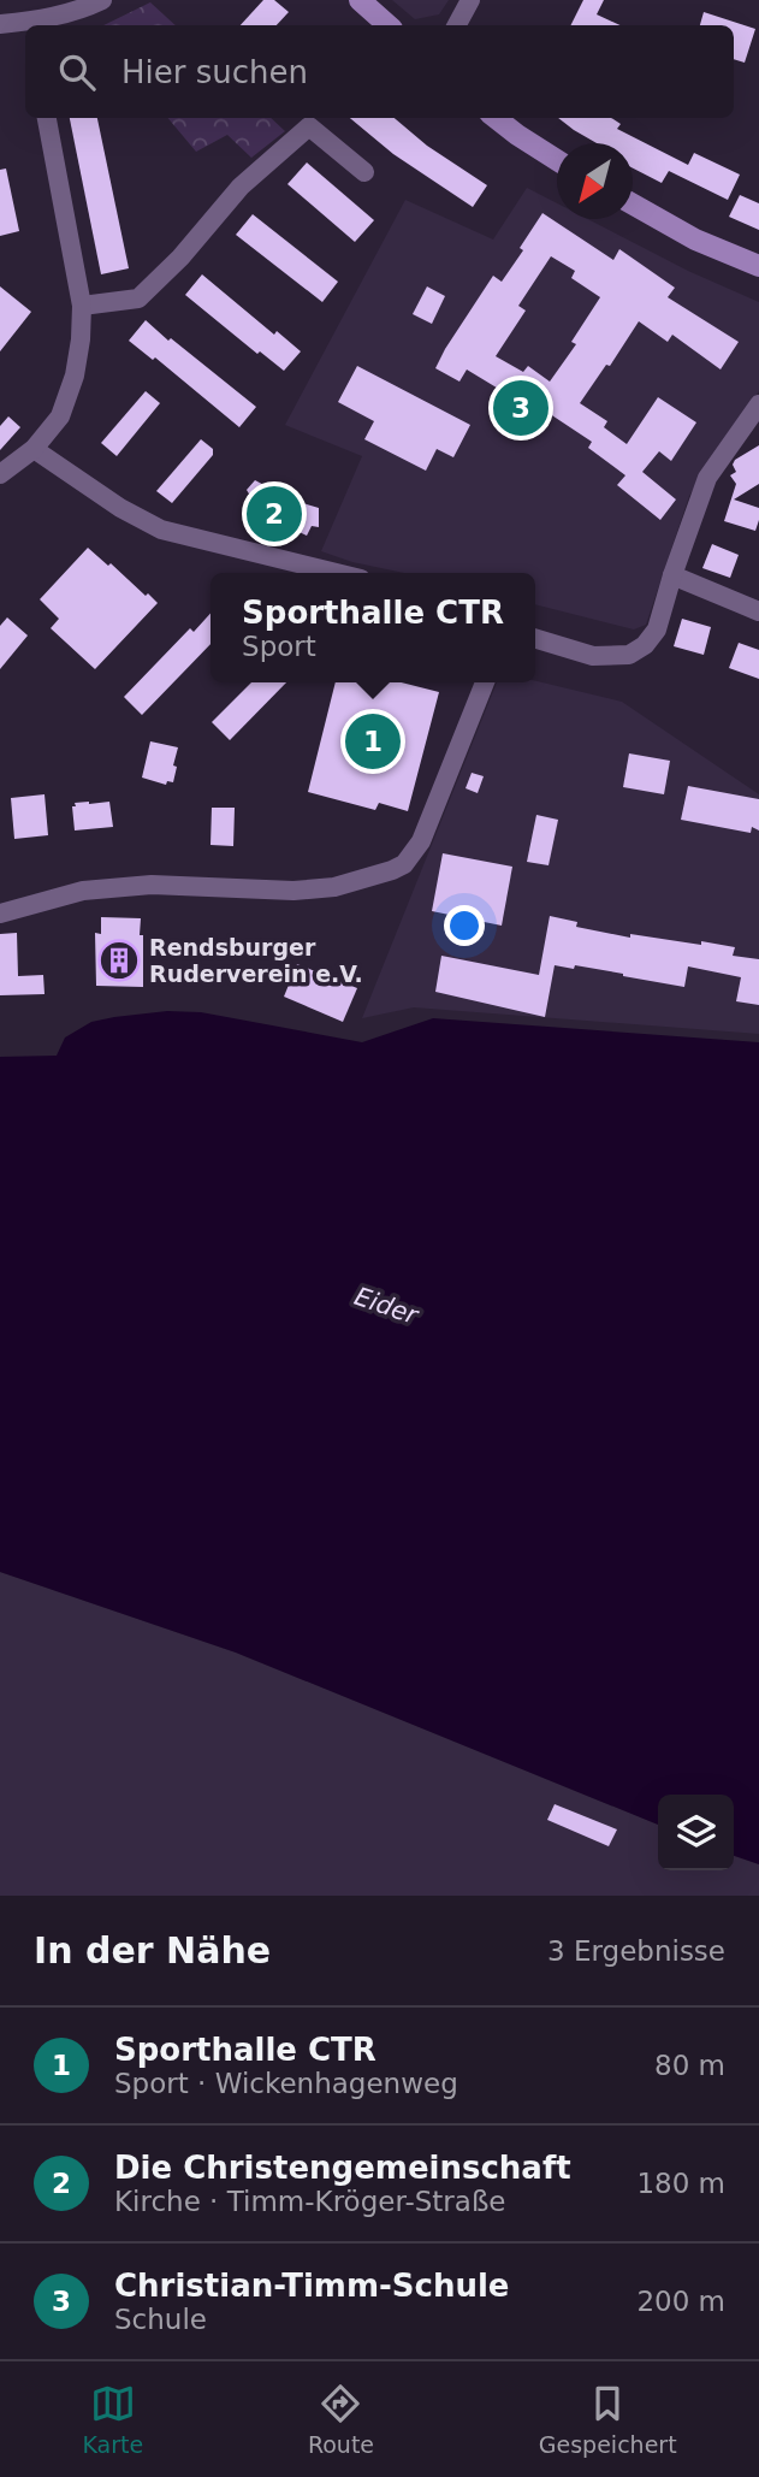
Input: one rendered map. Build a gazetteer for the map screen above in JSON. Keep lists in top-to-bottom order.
{
  "water": ["Eider"],
  "places": {
    "building": ["Rendsburger Ruderverein e.V."]
  },
  "north": "bottom left",
  "page": {
    "search": "Hier suchen",
    "pins": ["3", "2", "1"],
    "popup": ["Sporthalle CTR", "Sport"],
    "heading": ["In der Nähe", "3 Ergebnisse"],
    "list": [
      {
        "mark": "1",
        "name": "Sporthalle CTR",
        "note": "Sport · Wickenhagenweg",
        "value": "80 m"
      },
      {
        "mark": "2",
        "name": "Die Christengemeinschaft",
        "note": "Kirche · Timm-Kröger-Straße",
        "value": "180 m"
      },
      {
        "mark": "3",
        "name": "Christian-Timm-Schule",
        "note": "Schule",
        "value": "200 m"
      }
    ],
    "nav": ["Karte", "Route", "Gespeichert"]
  }
}
